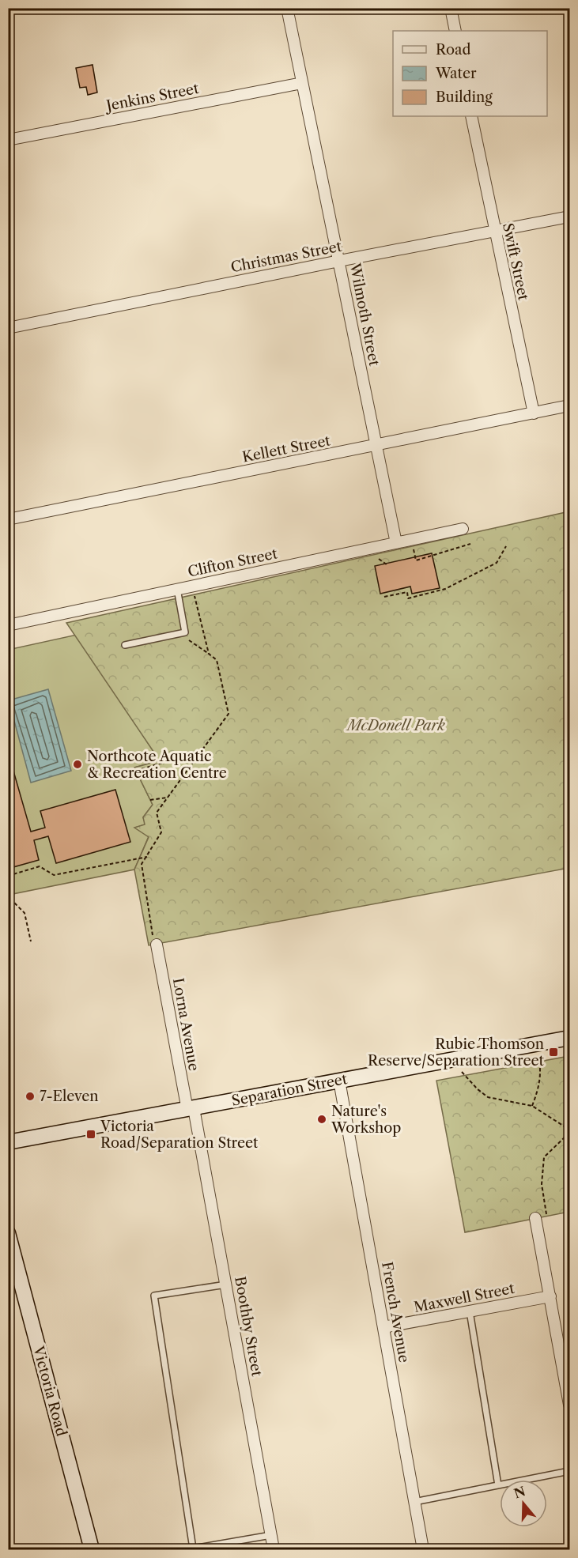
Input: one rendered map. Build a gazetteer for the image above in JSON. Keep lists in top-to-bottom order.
{
  "streets": {
    "street": [
      "Jenkins Street",
      "Christmas Street",
      "Swift Street",
      "Wilmoth Street",
      "Kellett Street",
      "Clifton Street",
      "Lorna Avenue",
      "Separation Street",
      "Maxwell Street",
      "French Avenue",
      "Boothby Street",
      "Victoria Road"
    ]
  },
  "crossings": [
    ["Jenkins Street", "Wilmoth Street"],
    ["Christmas Street", "Swift Street"],
    ["Christmas Street", "Wilmoth Street"],
    ["Swift Street", "Kellett Street"],
    ["Wilmoth Street", "Kellett Street"],
    ["Wilmoth Street", "Clifton Street"],
    ["Lorna Avenue", "Separation Street"],
    ["Lorna Avenue", "Boothby Street"],
    ["Separation Street", "French Avenue"],
    ["Separation Street", "Boothby Street"],
    ["Maxwell Street", "French Avenue"]
  ],
  "parks": ["McDonell Park"],
  "places": {
    "other": ["Northcote Aquatic & Recreation Centre", "7-Eleven", "Nature's Workshop"],
    "transit": ["Rubie Thomson Reserve/Separation Street", "Victoria Road/Separation Street"]
  },
  "legend": ["Road", "Water", "Building"],
  "north": "top"
}
